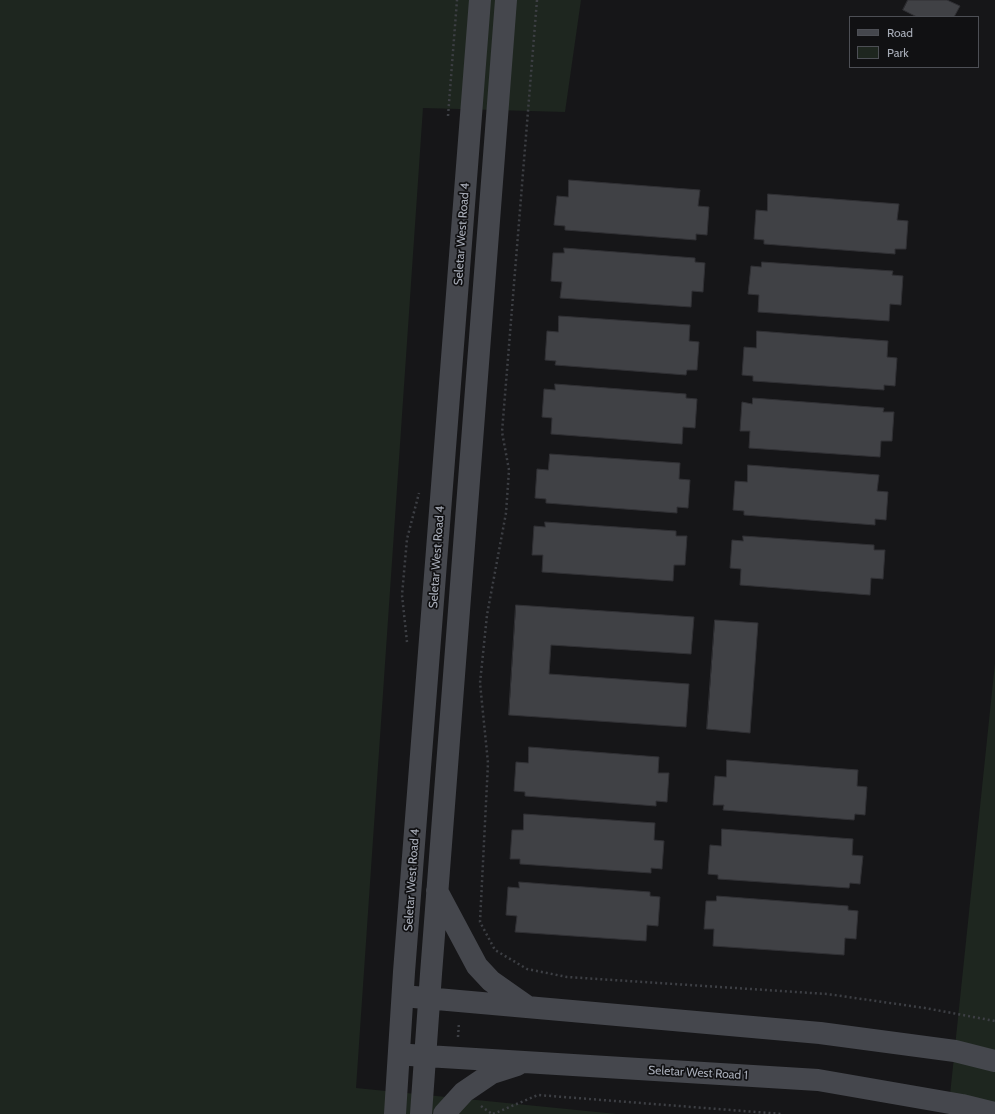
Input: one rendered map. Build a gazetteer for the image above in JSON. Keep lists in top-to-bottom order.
{
  "streets": {
    "main road": ["Seletar West Road 4", "Seletar West Road 1"]
  },
  "crossings": [
    ["Seletar West Road 4", "Seletar West Road 1"]
  ],
  "legend": ["Road", "Park"]
}
